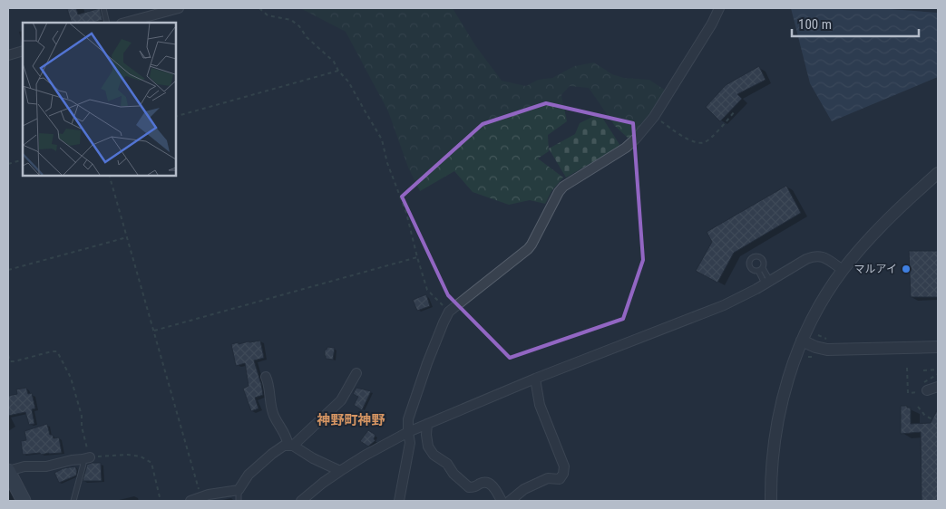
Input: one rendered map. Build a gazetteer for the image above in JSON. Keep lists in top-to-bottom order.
{
  "districts": ["神野町神野"],
  "places": ["マルアイ"],
  "scale_bar": "100 m"
}
